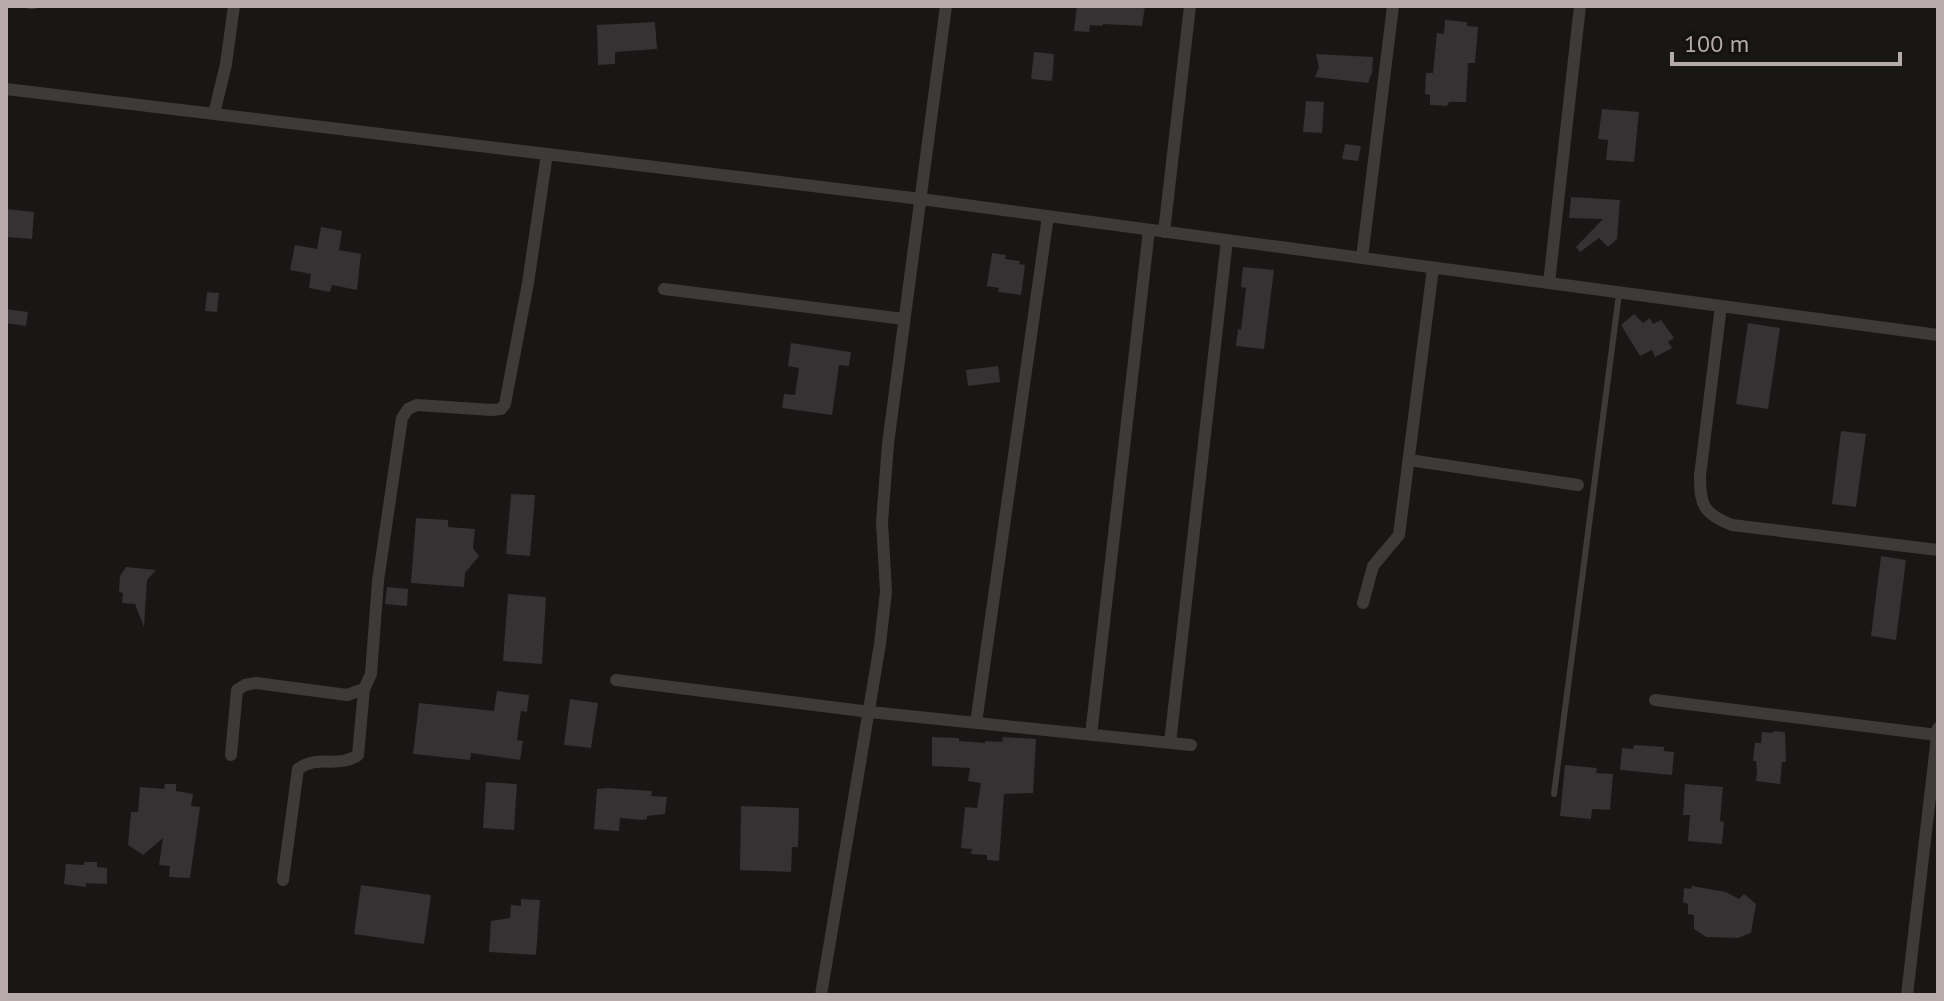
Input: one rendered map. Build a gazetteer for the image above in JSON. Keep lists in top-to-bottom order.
{
  "scale_bar": "100 m"
}
